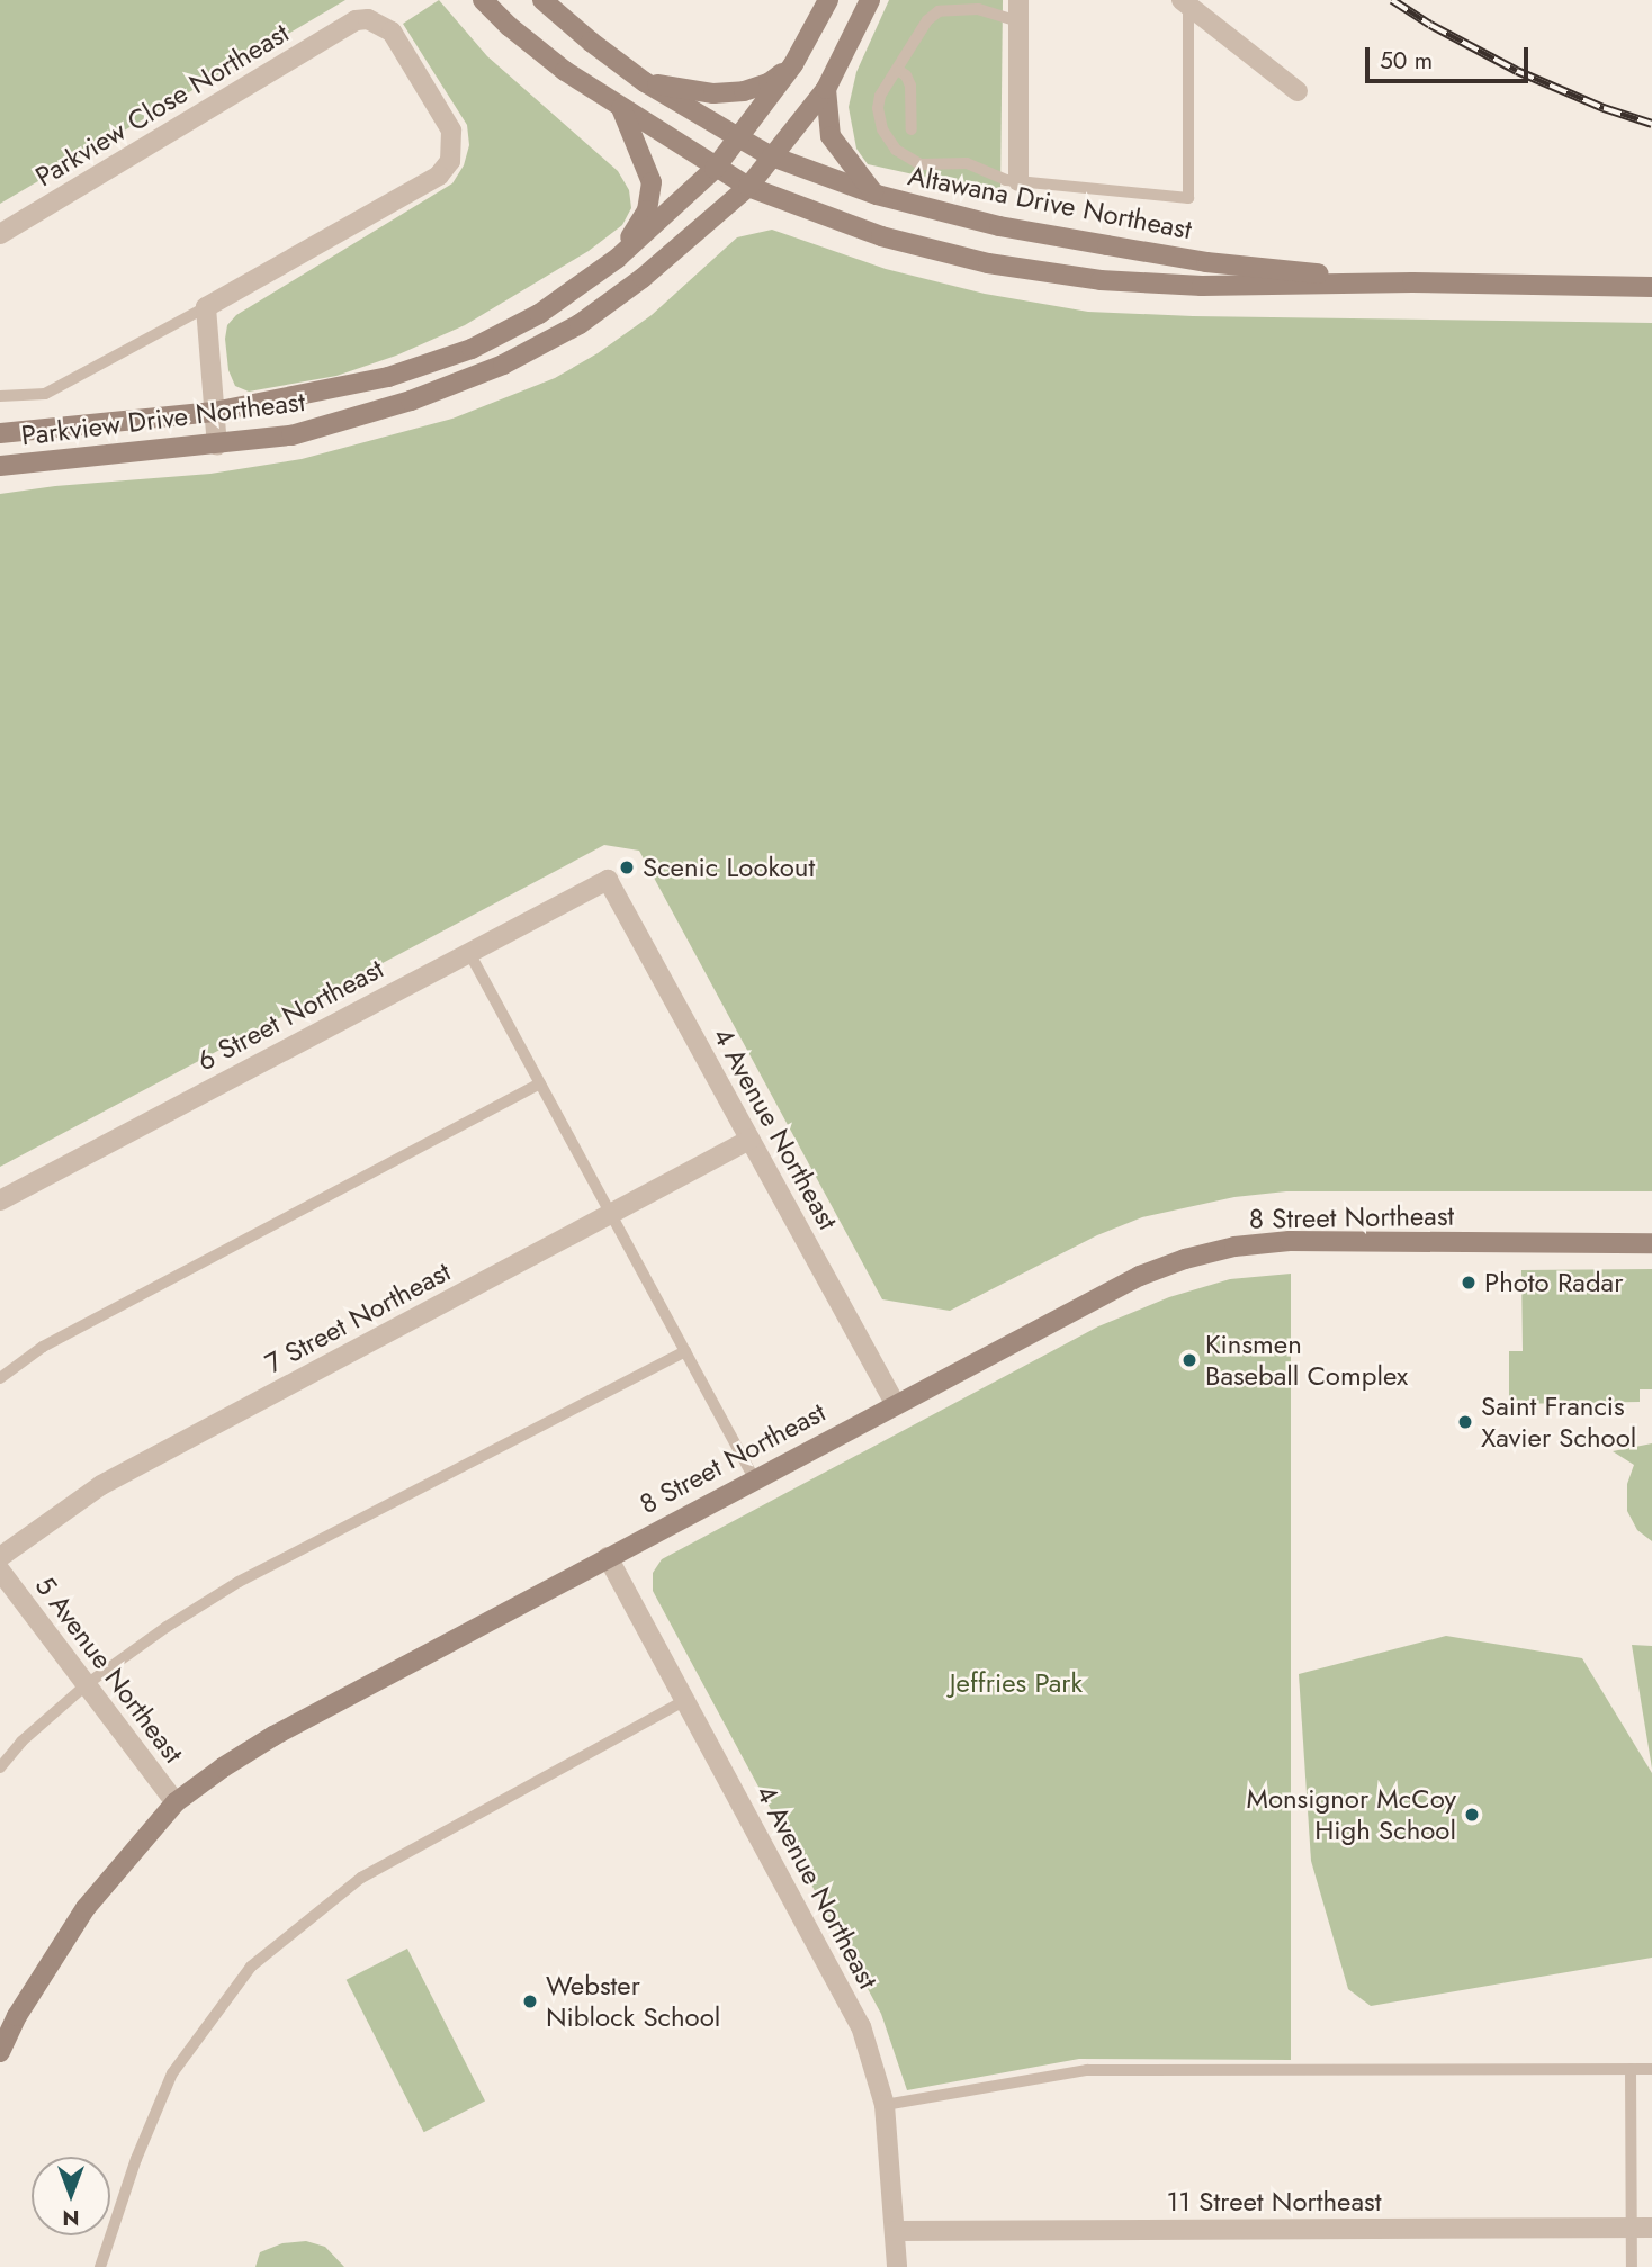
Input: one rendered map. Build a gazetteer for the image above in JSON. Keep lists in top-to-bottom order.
{
  "streets": {
    "main road": ["Altawana Drive Northeast", "Parkview Drive Northeast", "8 Street Northeast"],
    "street": [
      "Parkview Close Northeast",
      "6 Street Northeast",
      "4 Avenue Northeast",
      "7 Street Northeast",
      "5 Avenue Northeast",
      "11 Street Northeast"
    ]
  },
  "crossings": [
    ["Altawana Drive Northeast", "Parkview Drive Northeast"],
    ["6 Street Northeast", "4 Avenue Northeast"],
    ["4 Avenue Northeast", "8 Street Northeast"],
    ["4 Avenue Northeast", "7 Street Northeast"],
    ["4 Avenue Northeast", "11 Street Northeast"],
    ["8 Street Northeast", "5 Avenue Northeast"]
  ],
  "parks": ["Jeffries Park"],
  "places": [
    "Scenic Lookout",
    "Photo Radar",
    "Kinsmen Baseball Complex",
    "Saint Francis Xavier School",
    "Monsignor McCoy High School",
    "Webster Niblock School"
  ],
  "scale_bar": "50 m",
  "north": "bottom"
}
